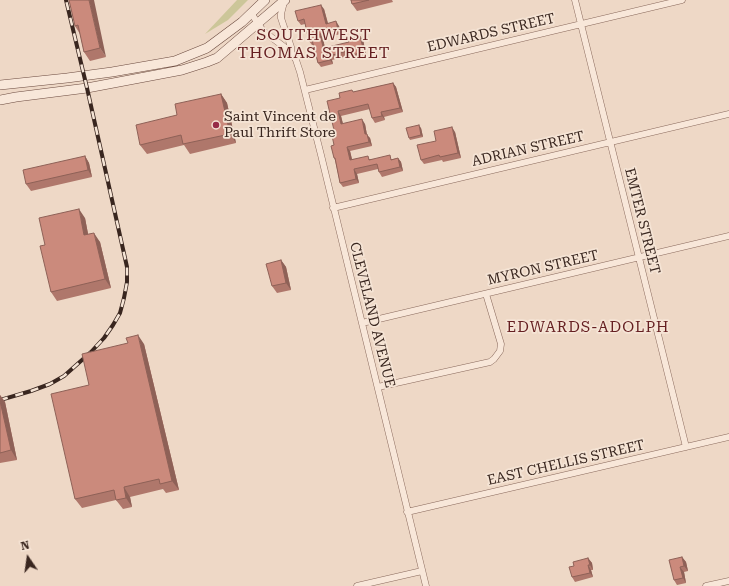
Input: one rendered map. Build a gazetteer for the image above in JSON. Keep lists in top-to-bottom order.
{
  "streets": {
    "street": [
      "EDWARDS STREET",
      "ADRIAN STREET",
      "EMTER STREET",
      "MYRON STREET",
      "CLEVELAND AVENUE",
      "EAST CHELLIS STREET"
    ]
  },
  "crossings": [
    ["EDWARDS STREET", "EMTER STREET"],
    ["EDWARDS STREET", "CLEVELAND AVENUE"],
    ["ADRIAN STREET", "EMTER STREET"],
    ["ADRIAN STREET", "CLEVELAND AVENUE"],
    ["EMTER STREET", "MYRON STREET"],
    ["EMTER STREET", "EAST CHELLIS STREET"],
    ["MYRON STREET", "CLEVELAND AVENUE"],
    ["CLEVELAND AVENUE", "EAST CHELLIS STREET"]
  ],
  "districts": ["SOUTHWEST THOMAS STREET", "EDWARDS-ADOLPH"],
  "places": ["Saint Vincent de Paul Thrift Store"],
  "north": "top"
}
